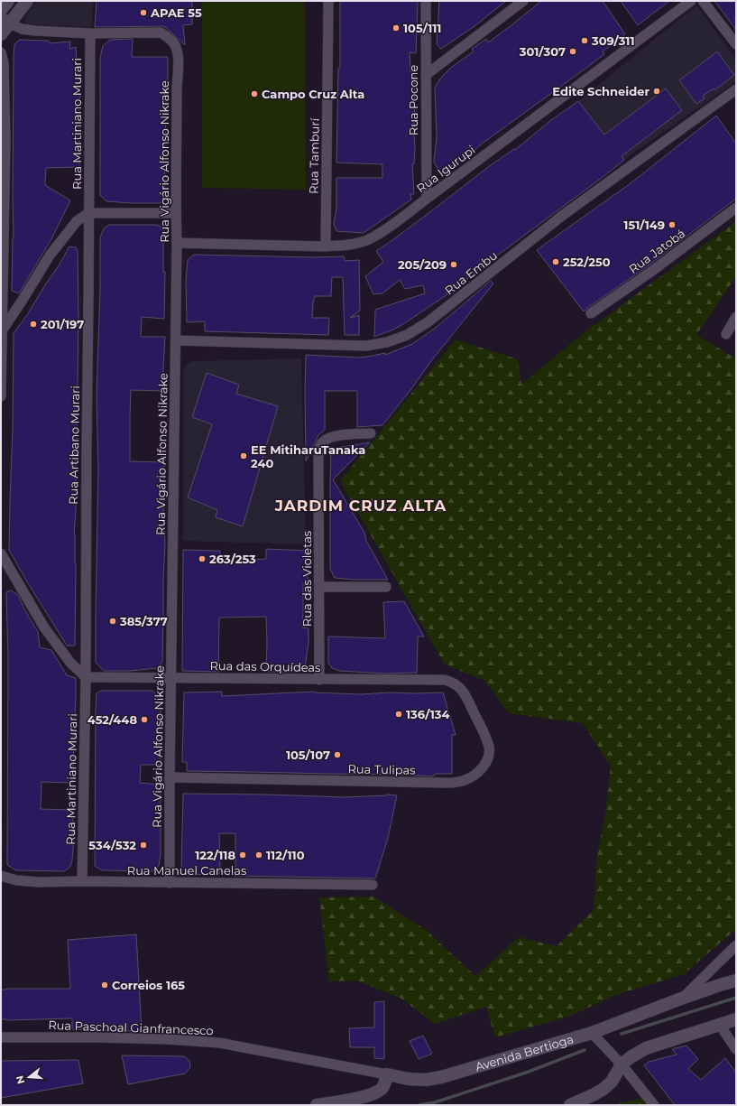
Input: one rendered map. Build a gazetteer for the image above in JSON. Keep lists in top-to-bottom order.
{
  "streets": {
    "street": [
      "Rua Pocone",
      "Rua Martiniano Murari",
      "Rua Tamburí",
      "Rua Vigário Alfonso Nikrake",
      "Rua Igurupi",
      "Rua Jatobá",
      "Rua Embu",
      "Rua Artibano Murari",
      "Rua das Violetas",
      "Rua das Orquídeas",
      "Rua Tulipas",
      "Rua Manuel Canelas",
      "Rua Paschoal Gianfrancesco",
      "Avenida Bertioga"
    ]
  },
  "crossings": [
    ["Rua Pocone", "Rua Igurupi"],
    ["Rua Martiniano Murari", "Rua Vigário Alfonso Nikrake"],
    ["Rua Martiniano Murari", "Rua Artibano Murari"],
    ["Rua Martiniano Murari", "Rua das Orquídeas"],
    ["Rua Martiniano Murari", "Rua Manuel Canelas"],
    ["Rua Tamburí", "Rua Igurupi"],
    ["Rua Vigário Alfonso Nikrake", "Rua Igurupi"],
    ["Rua Vigário Alfonso Nikrake", "Rua Embu"],
    ["Rua Vigário Alfonso Nikrake", "Rua das Orquídeas"],
    ["Rua Vigário Alfonso Nikrake", "Rua Tulipas"],
    ["Rua Vigário Alfonso Nikrake", "Rua Manuel Canelas"],
    ["Rua Artibano Murari", "Rua das Orquídeas"],
    ["Rua das Violetas", "Rua das Orquídeas"],
    ["Rua das Orquídeas", "Rua Tulipas"],
    ["Rua Paschoal Gianfrancesco", "Avenida Bertioga"]
  ],
  "districts": ["JARDIM CRUZ ALTA"],
  "places": [
    "APAE 55",
    "105/111",
    "309/311",
    "301/307",
    "Edite Schneider",
    "Campo Cruz Alta",
    "151/149",
    "252/250",
    "205/209",
    "201/197",
    "EE MitiharuTanaka 240",
    "263/253",
    "385/377",
    "136/134",
    "452/448",
    "105/107",
    "534/532",
    "122/118",
    "112/110",
    "Correios 165"
  ],
  "north": "left"
}
